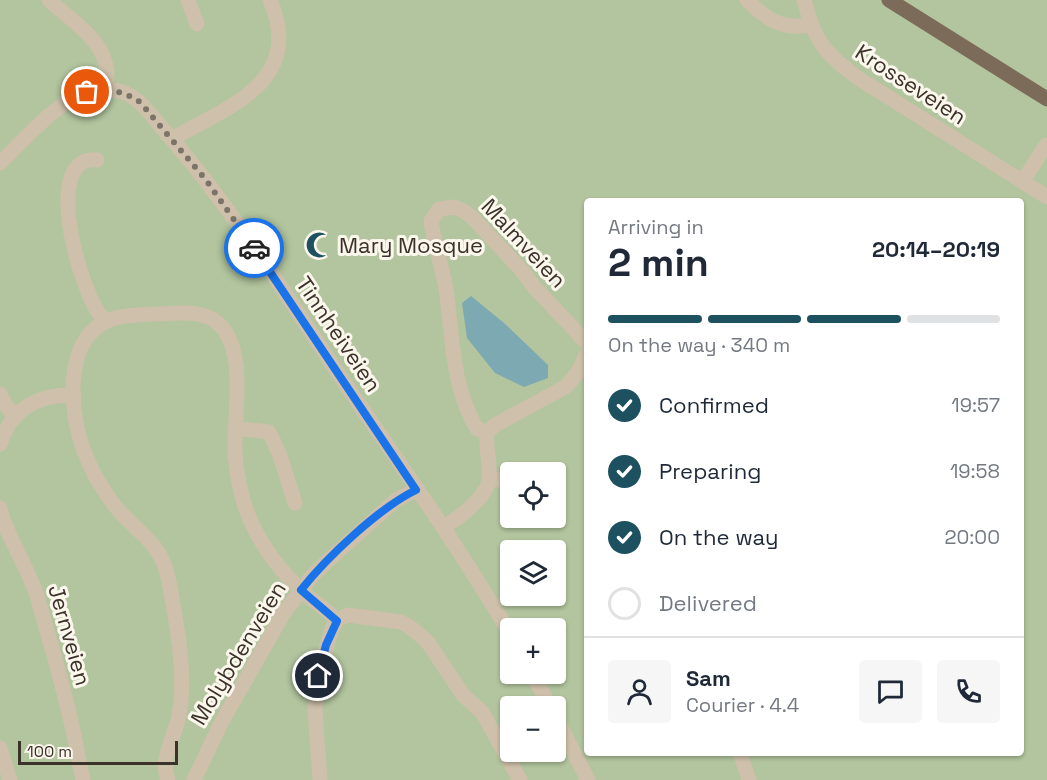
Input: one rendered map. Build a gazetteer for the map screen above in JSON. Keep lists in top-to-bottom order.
{
  "streets": {
    "street": [
      "Krosseveien",
      "Malmveien",
      "Tinnheiveien",
      "Jernveien",
      "Molybdenveien"
    ]
  },
  "crossings": [
    ["Tinnheiveien", "Molybdenveien"]
  ],
  "places": {
    "mosque": ["Mary Mosque"]
  },
  "scale_bar": "100 m",
  "page": {
    "heading": ["2 min", "Arriving in", "20:14–20:19"],
    "panel": ["Sam", "Courier · 4.4"],
    "bar": "On the way · 340 m",
    "list": [
      ["Confirmed", "19:57"],
      ["Preparing", "19:58"],
      ["On the way", "20:00"],
      "Delivered"
    ],
    "map_buttons": ["+", "−"],
    "scale": "100 m"
  }
}
